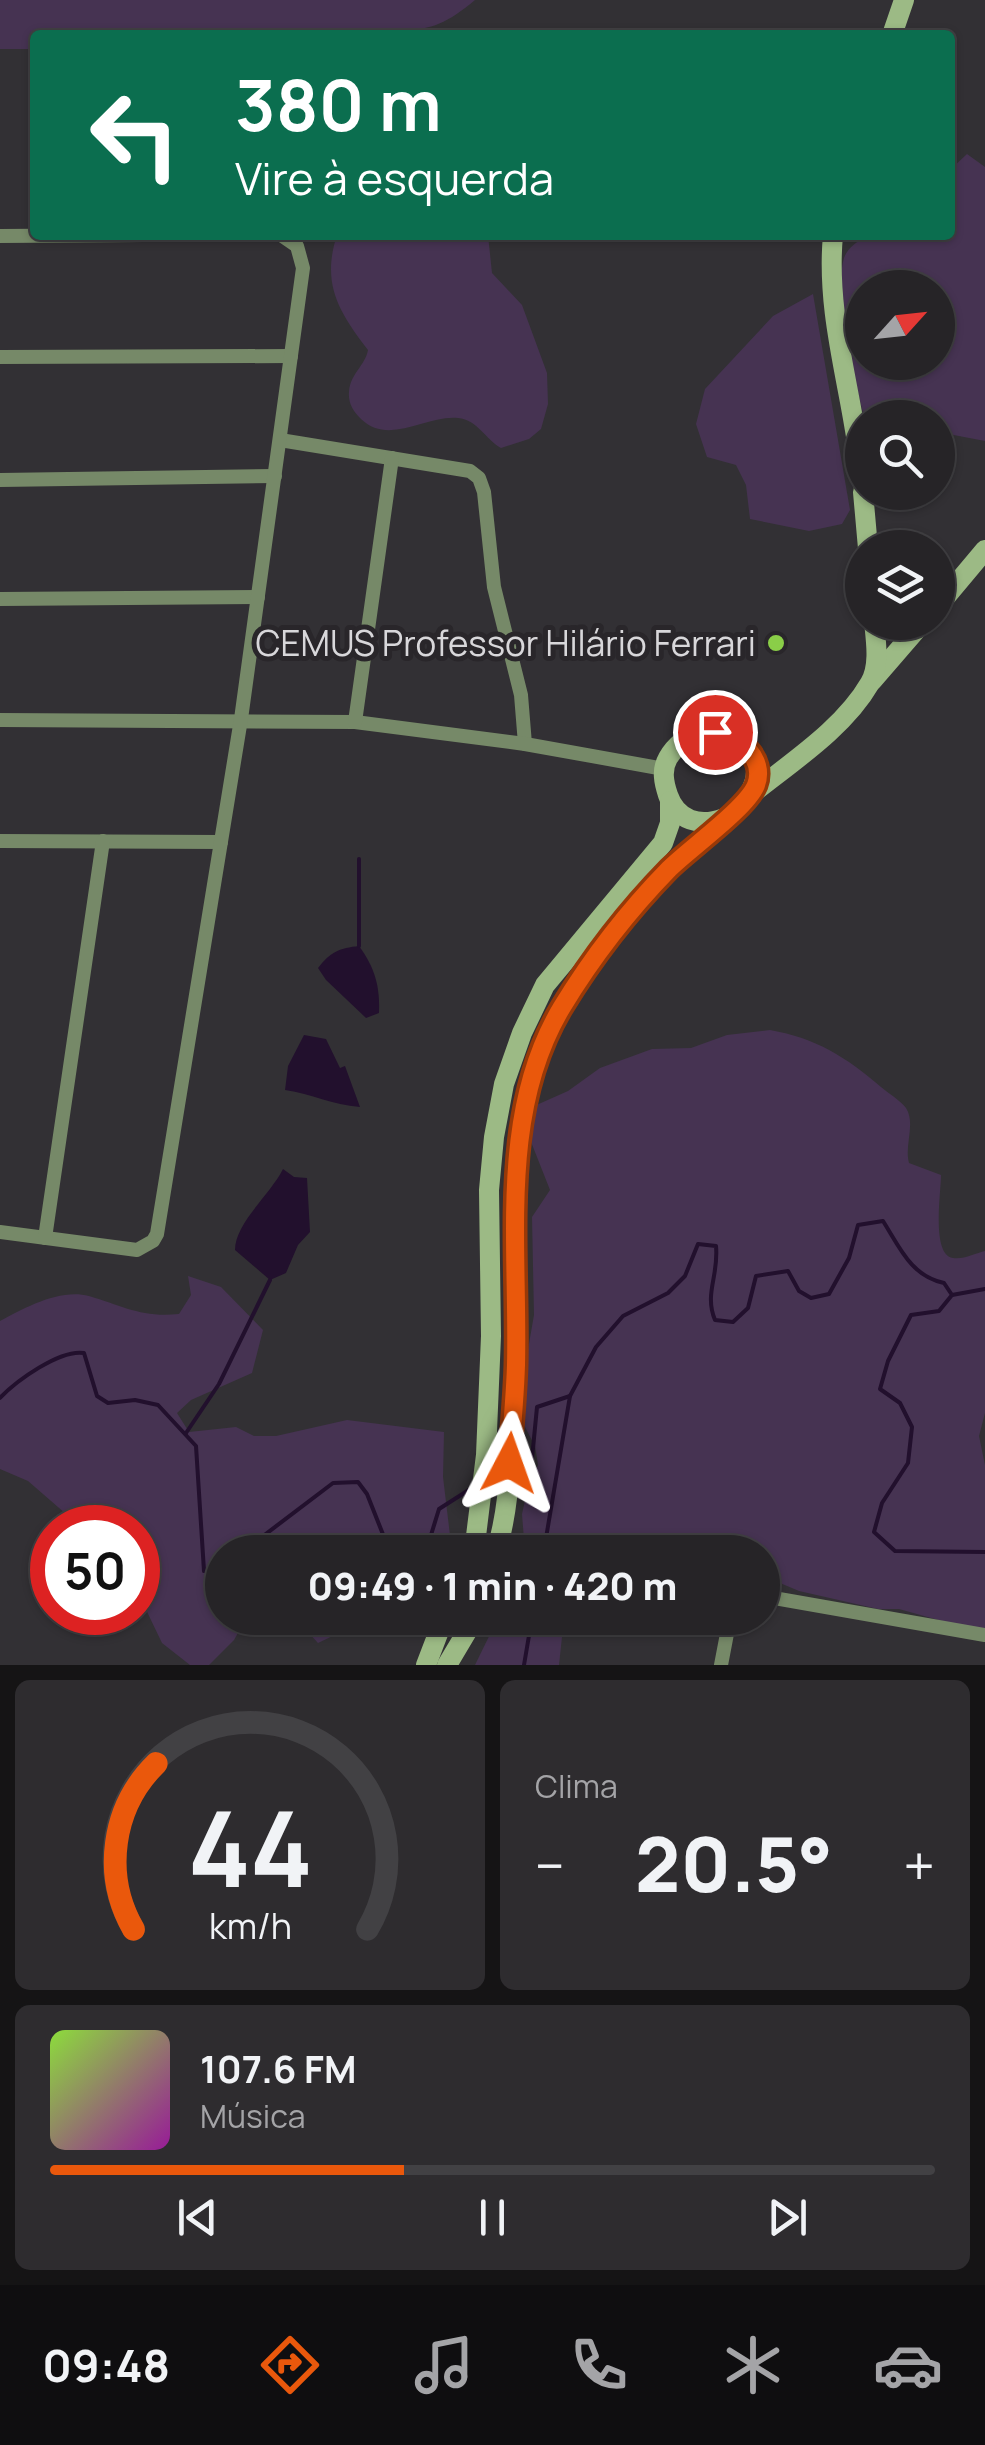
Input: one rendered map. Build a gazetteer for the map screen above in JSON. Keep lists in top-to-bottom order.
{
  "places": ["CEMUS Professor Hilário Ferrari"],
  "north": "top right",
  "page": {
    "turn": ["380 m", "Vire à esquerda"],
    "limit": "50",
    "trip": "09:49 · 1 min · 420 m",
    "tile": "Clima",
    "heat": ["−", "20.5°", "+"],
    "song": ["107.6 FM", "Música"],
    "tabs": "09:48",
    "gauge": ["44", "km/h"]
  }
}
